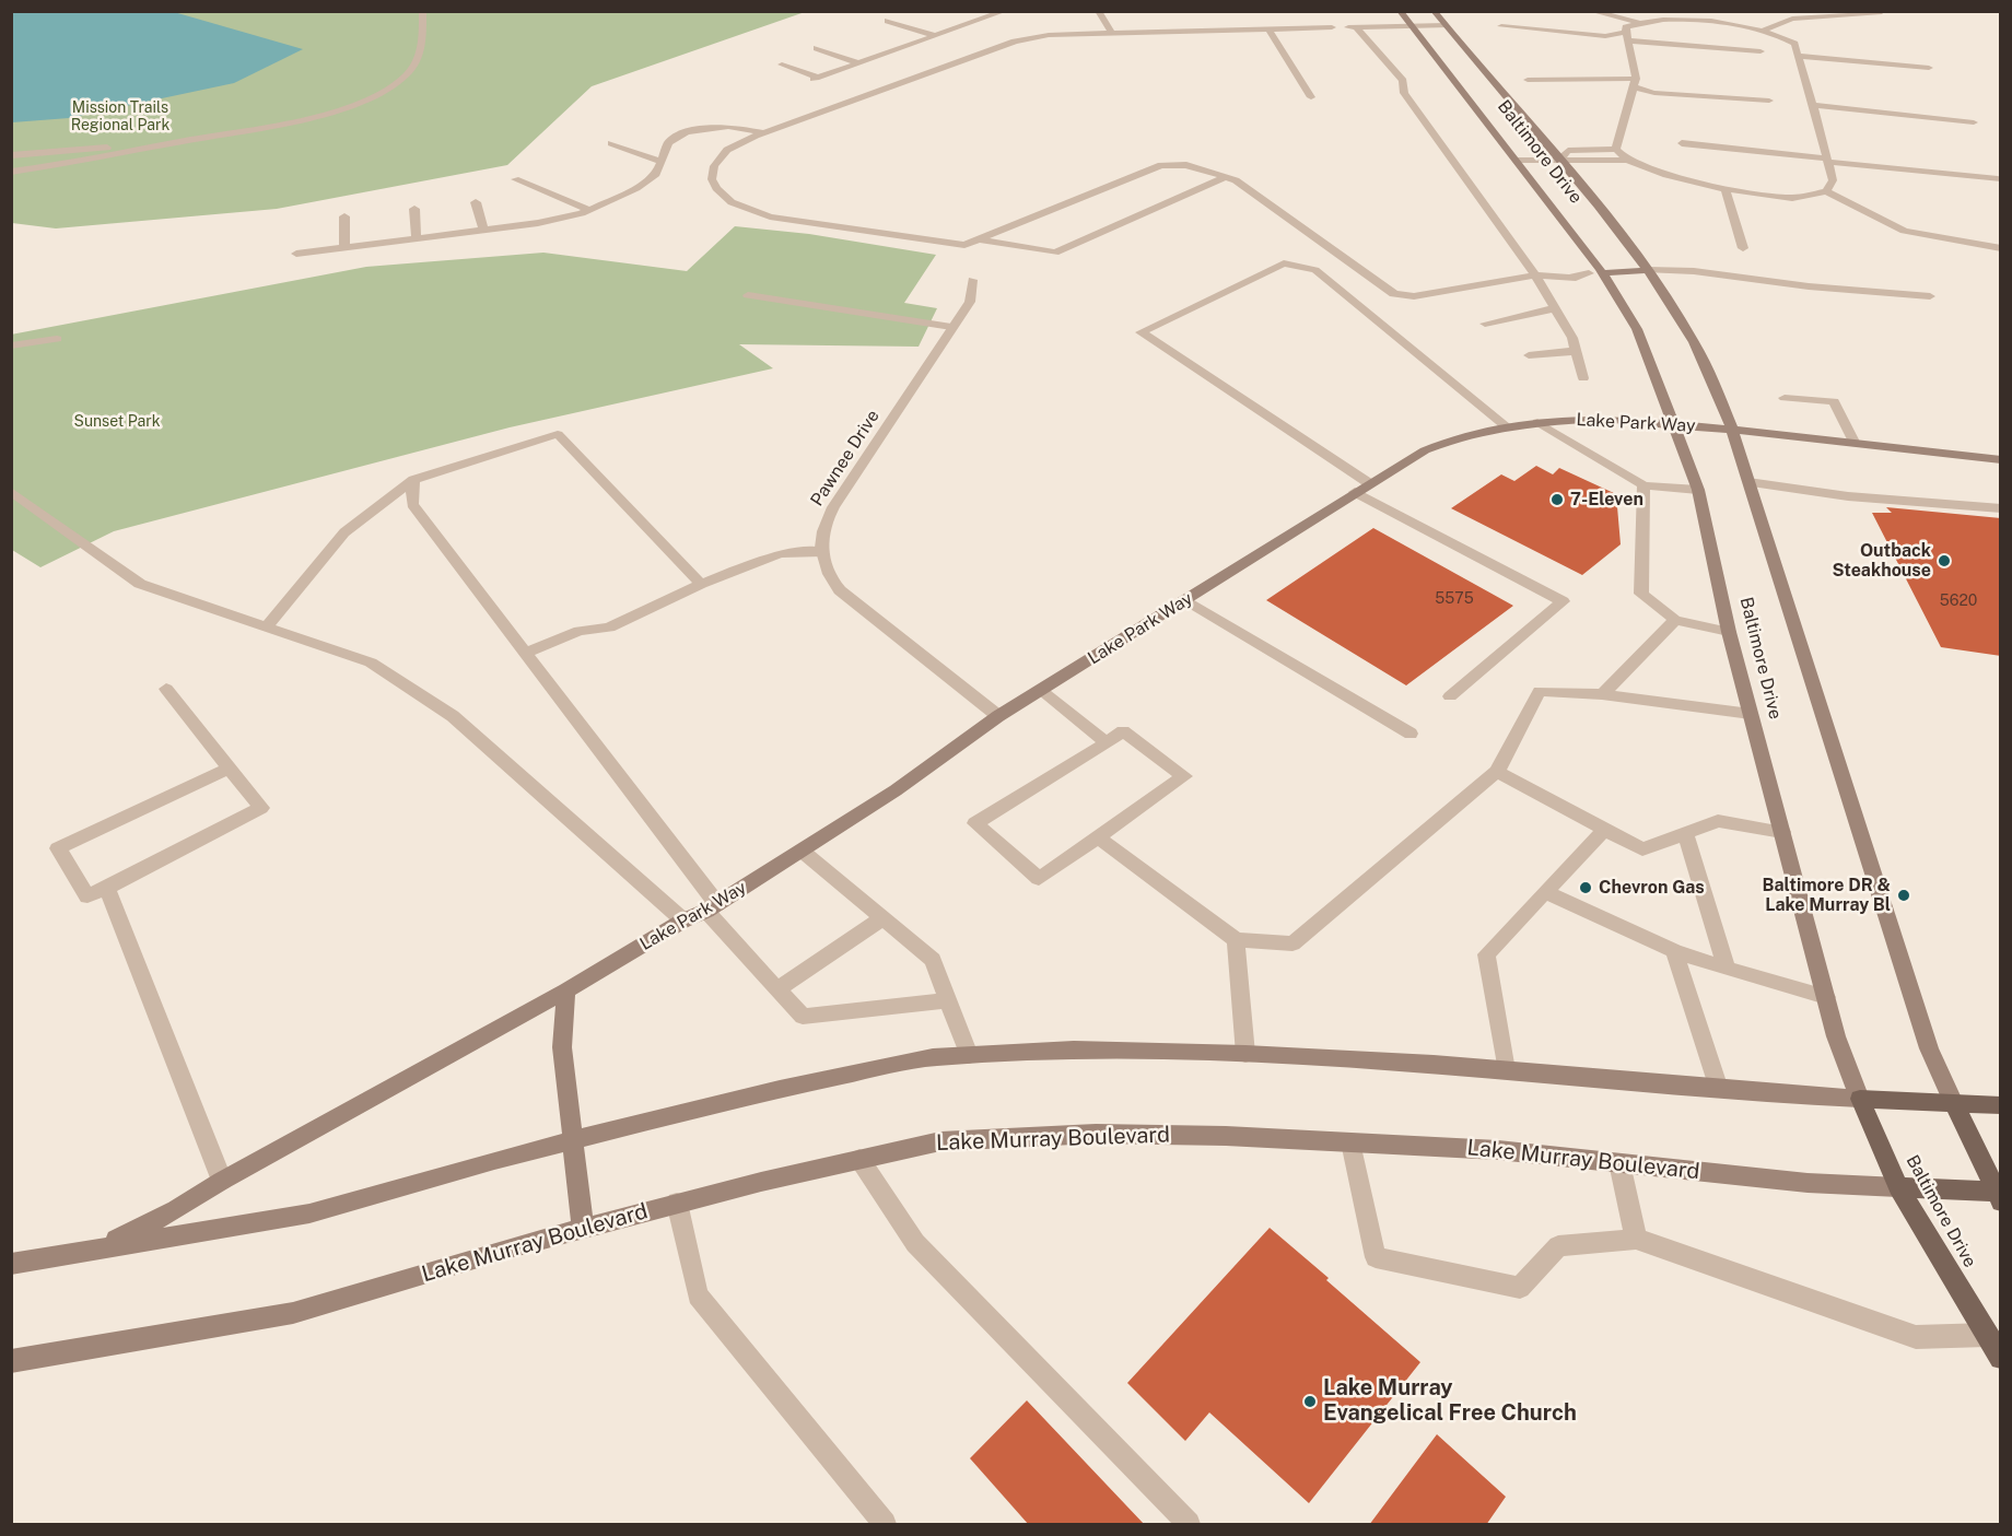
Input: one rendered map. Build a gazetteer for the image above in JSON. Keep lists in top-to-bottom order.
{
  "streets": {
    "main road": ["Baltimore Drive", "Lake Park Way", "Lake Murray Boulevard"],
    "street": ["Pawnee Drive"]
  },
  "crossings": [
    ["Baltimore Drive", "Lake Park Way"],
    ["Baltimore Drive", "Lake Murray Boulevard"]
  ],
  "parks": ["Mission Trails Regional Park", "Sunset Park"],
  "places": [
    "7-Eleven",
    "Outback Steakhouse",
    "Chevron Gas",
    "Baltimore DR & Lake Murray Bl",
    "Lake Murray Evangelical Free Church"
  ],
  "house_numbers": ["5575", "5620"]
}
